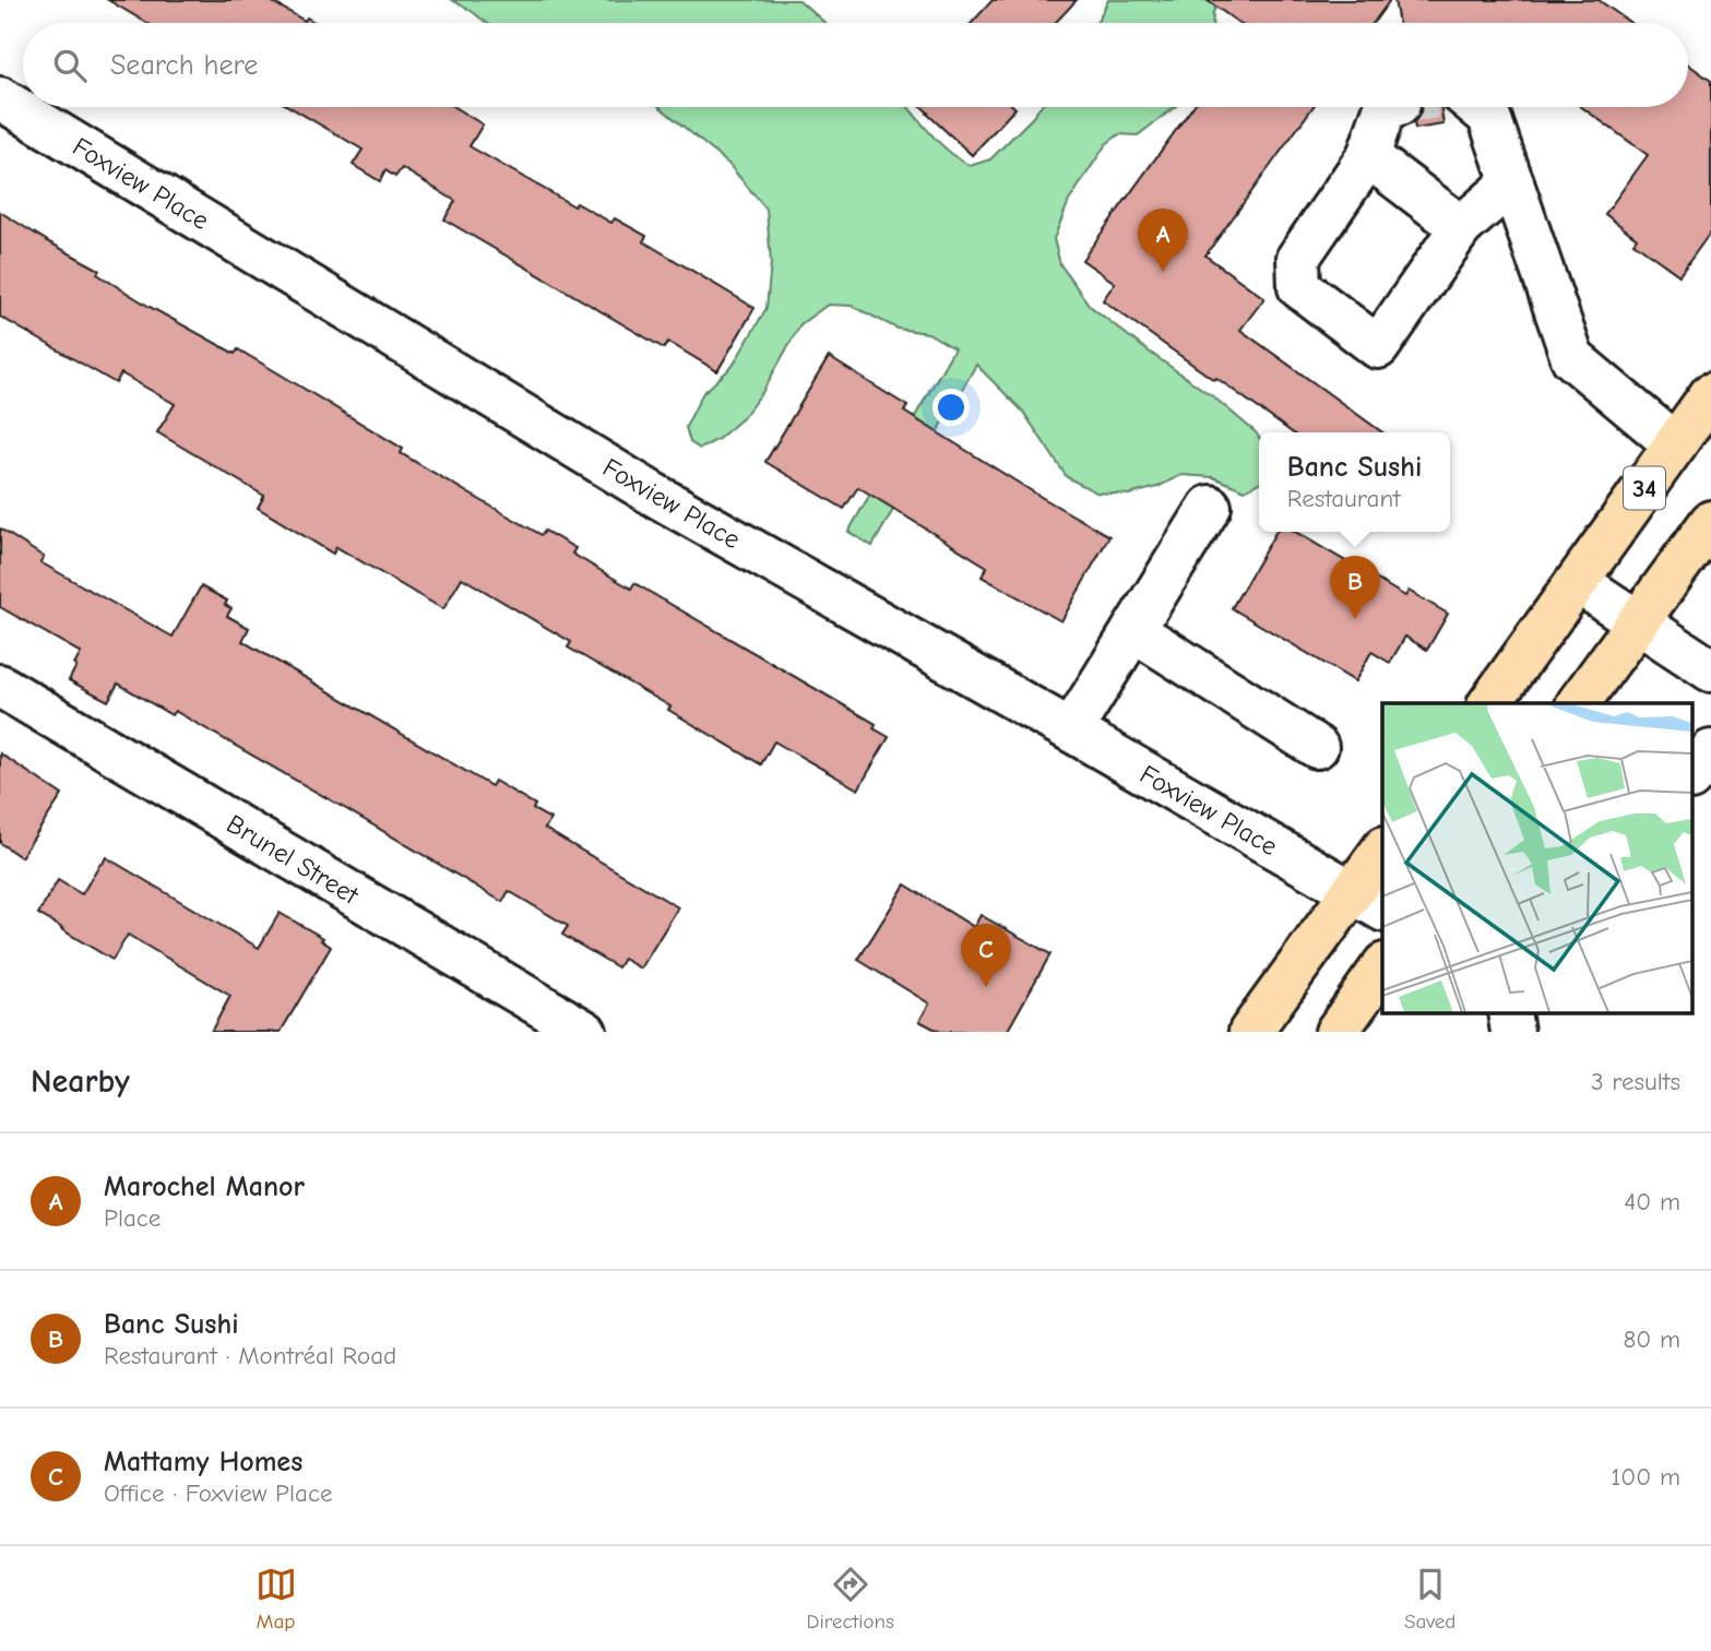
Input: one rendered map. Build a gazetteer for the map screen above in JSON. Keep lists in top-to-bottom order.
{
  "streets": {
    "main road": ["34"],
    "street": ["Foxview Place", "Brunel Street"]
  },
  "page": {
    "search": "Search here",
    "pins": ["A", "B", "C"],
    "popup": ["Banc Sushi", "Restaurant"],
    "heading": ["Nearby", "3 results"],
    "list": [
      {
        "mark": "A",
        "name": "Marochel Manor",
        "note": "Place",
        "value": "40 m"
      },
      {
        "mark": "B",
        "name": "Banc Sushi",
        "note": "Restaurant · Montréal Road",
        "value": "80 m"
      },
      {
        "mark": "C",
        "name": "Mattamy Homes",
        "note": "Office · Foxview Place",
        "value": "100 m"
      }
    ],
    "nav": ["Map", "Directions", "Saved"]
  }
}
